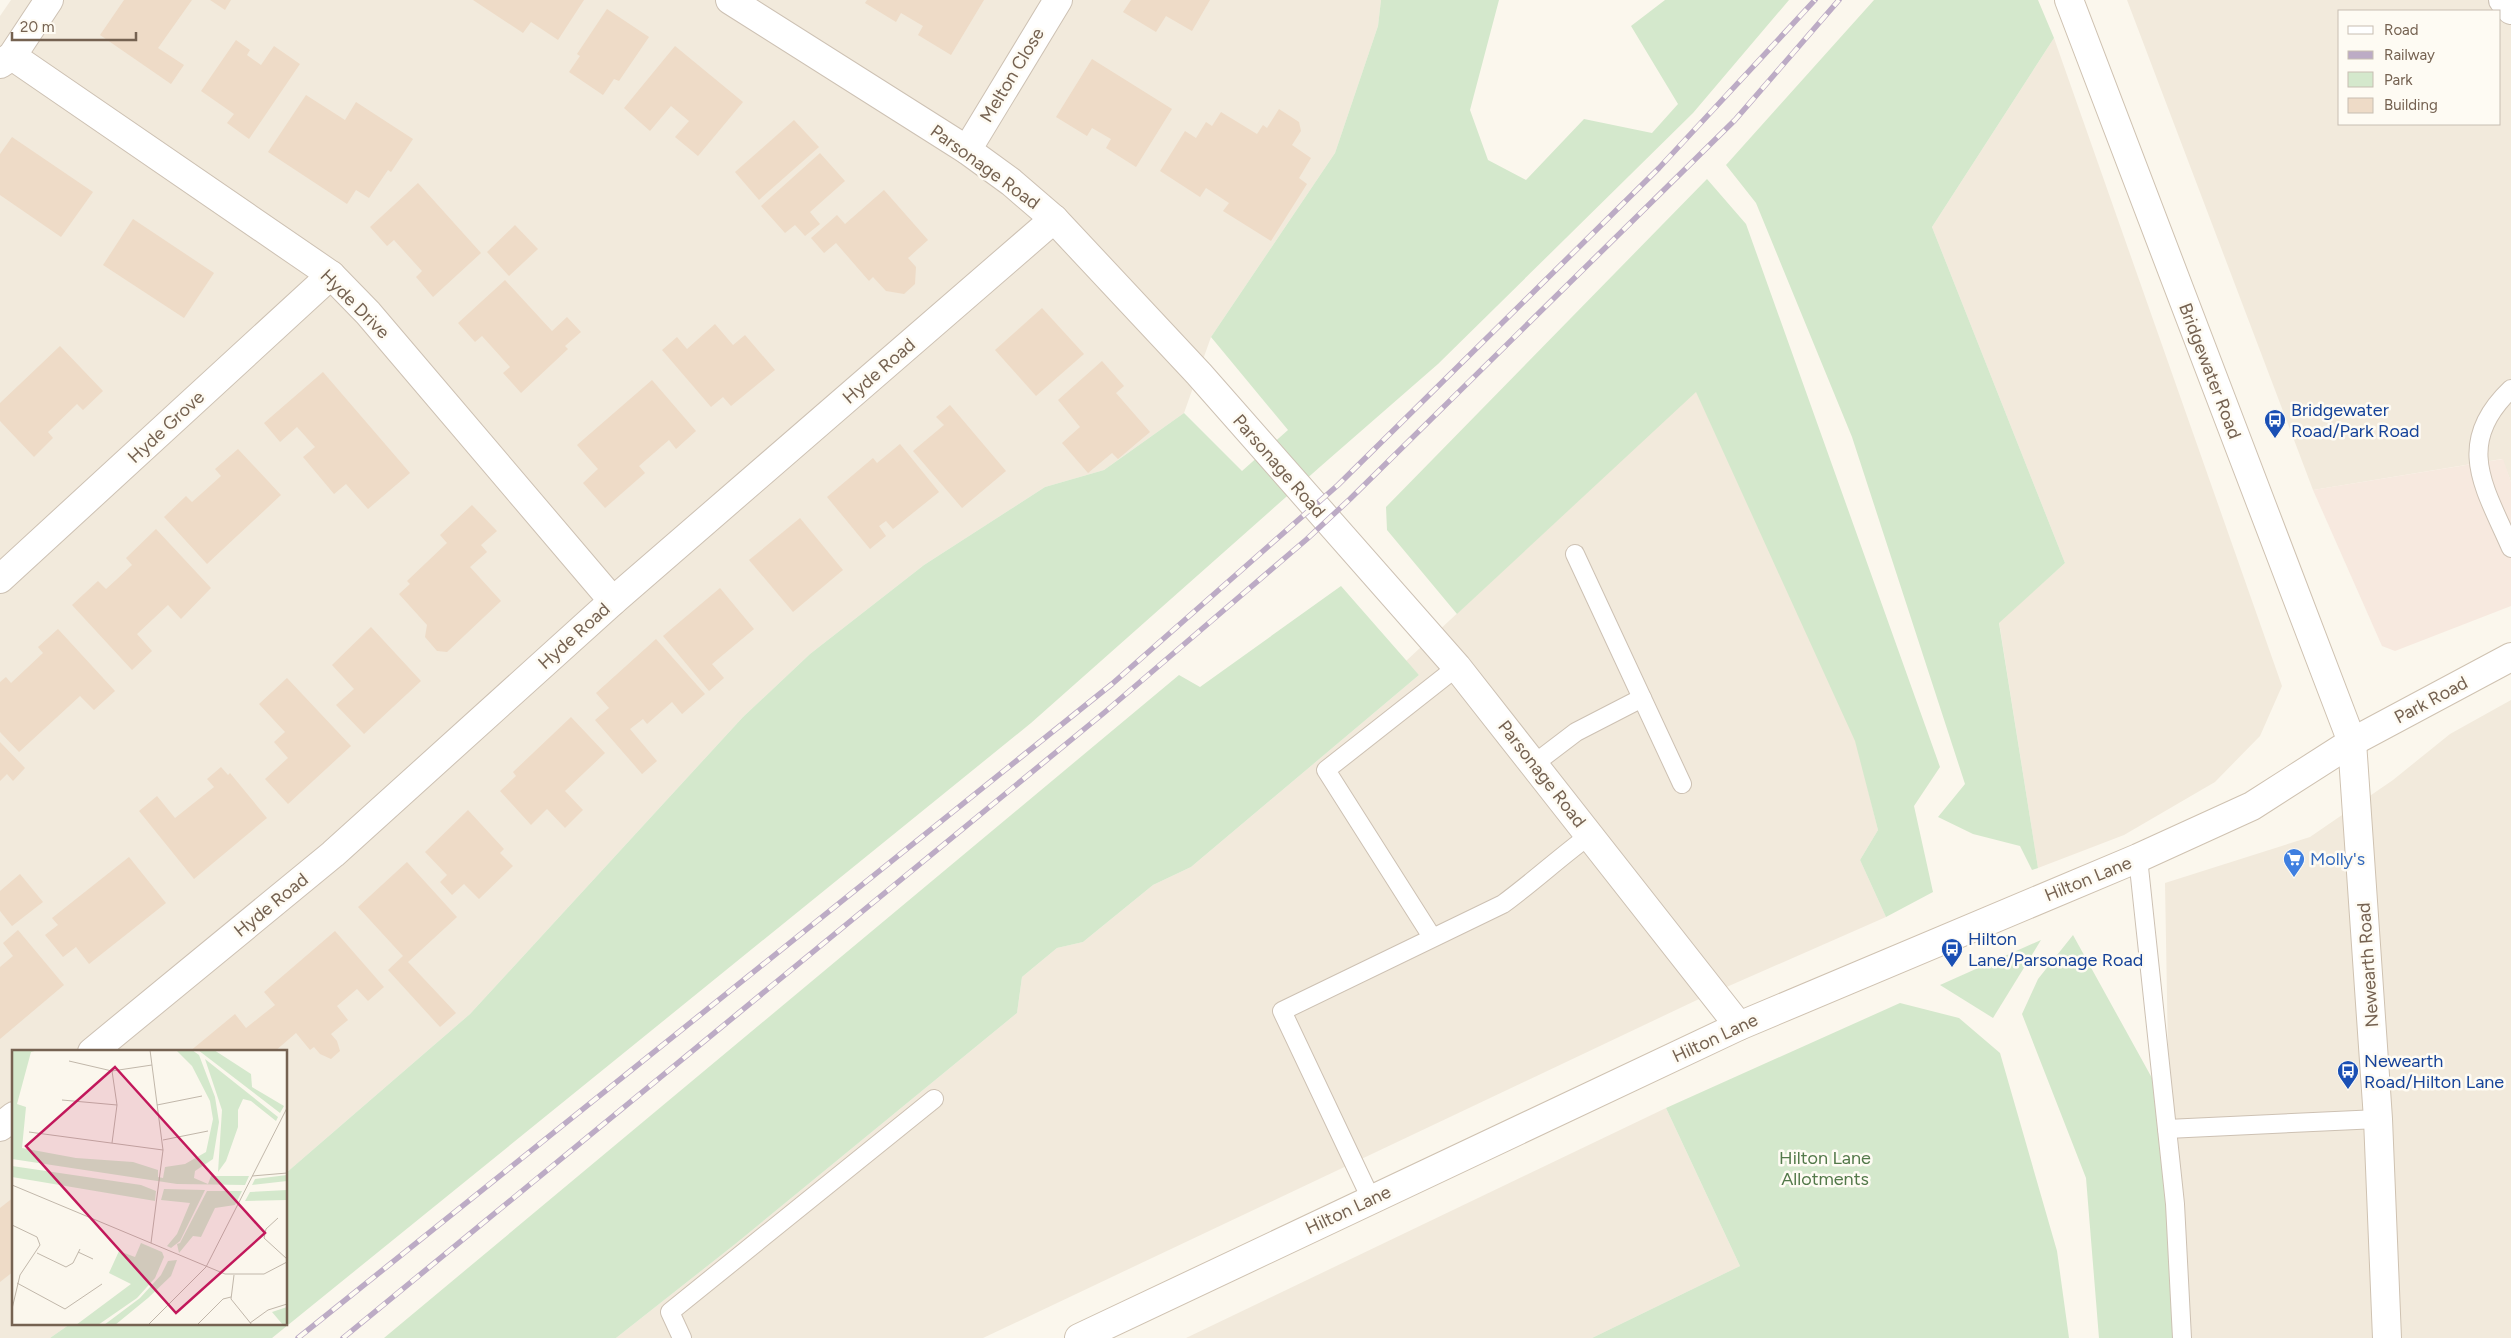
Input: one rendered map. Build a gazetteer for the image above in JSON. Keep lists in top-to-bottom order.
{
  "streets": {
    "street": [
      "Melton Close",
      "Parsonage Road",
      "Hyde Drive",
      "Hyde Road",
      "Bridgewater Road",
      "Hyde Grove",
      "Park Road",
      "Hilton Lane",
      "Newearth Road"
    ]
  },
  "crossings": [
    ["Melton Close", "Parsonage Road"],
    ["Parsonage Road", "Hyde Road"],
    ["Parsonage Road", "Hilton Lane"],
    ["Hyde Drive", "Hyde Road"],
    ["Hyde Drive", "Hyde Grove"],
    ["Bridgewater Road", "Park Road"],
    ["Bridgewater Road", "Hilton Lane"],
    ["Bridgewater Road", "Newearth Road"],
    ["Park Road", "Hilton Lane"],
    ["Park Road", "Newearth Road"],
    ["Hilton Lane", "Newearth Road"]
  ],
  "parks": ["Hilton Lane Allotments"],
  "places": {
    "bus stop": ["Bridgewater Road/Park Road", "Hilton Lane/Parsonage Road", "Newearth Road/Hilton Lane"],
    "supermarket": ["Molly's"]
  },
  "legend": [
    "Road",
    "Railway",
    "Park",
    "Building"
  ],
  "scale_bar": "20 m"
}
